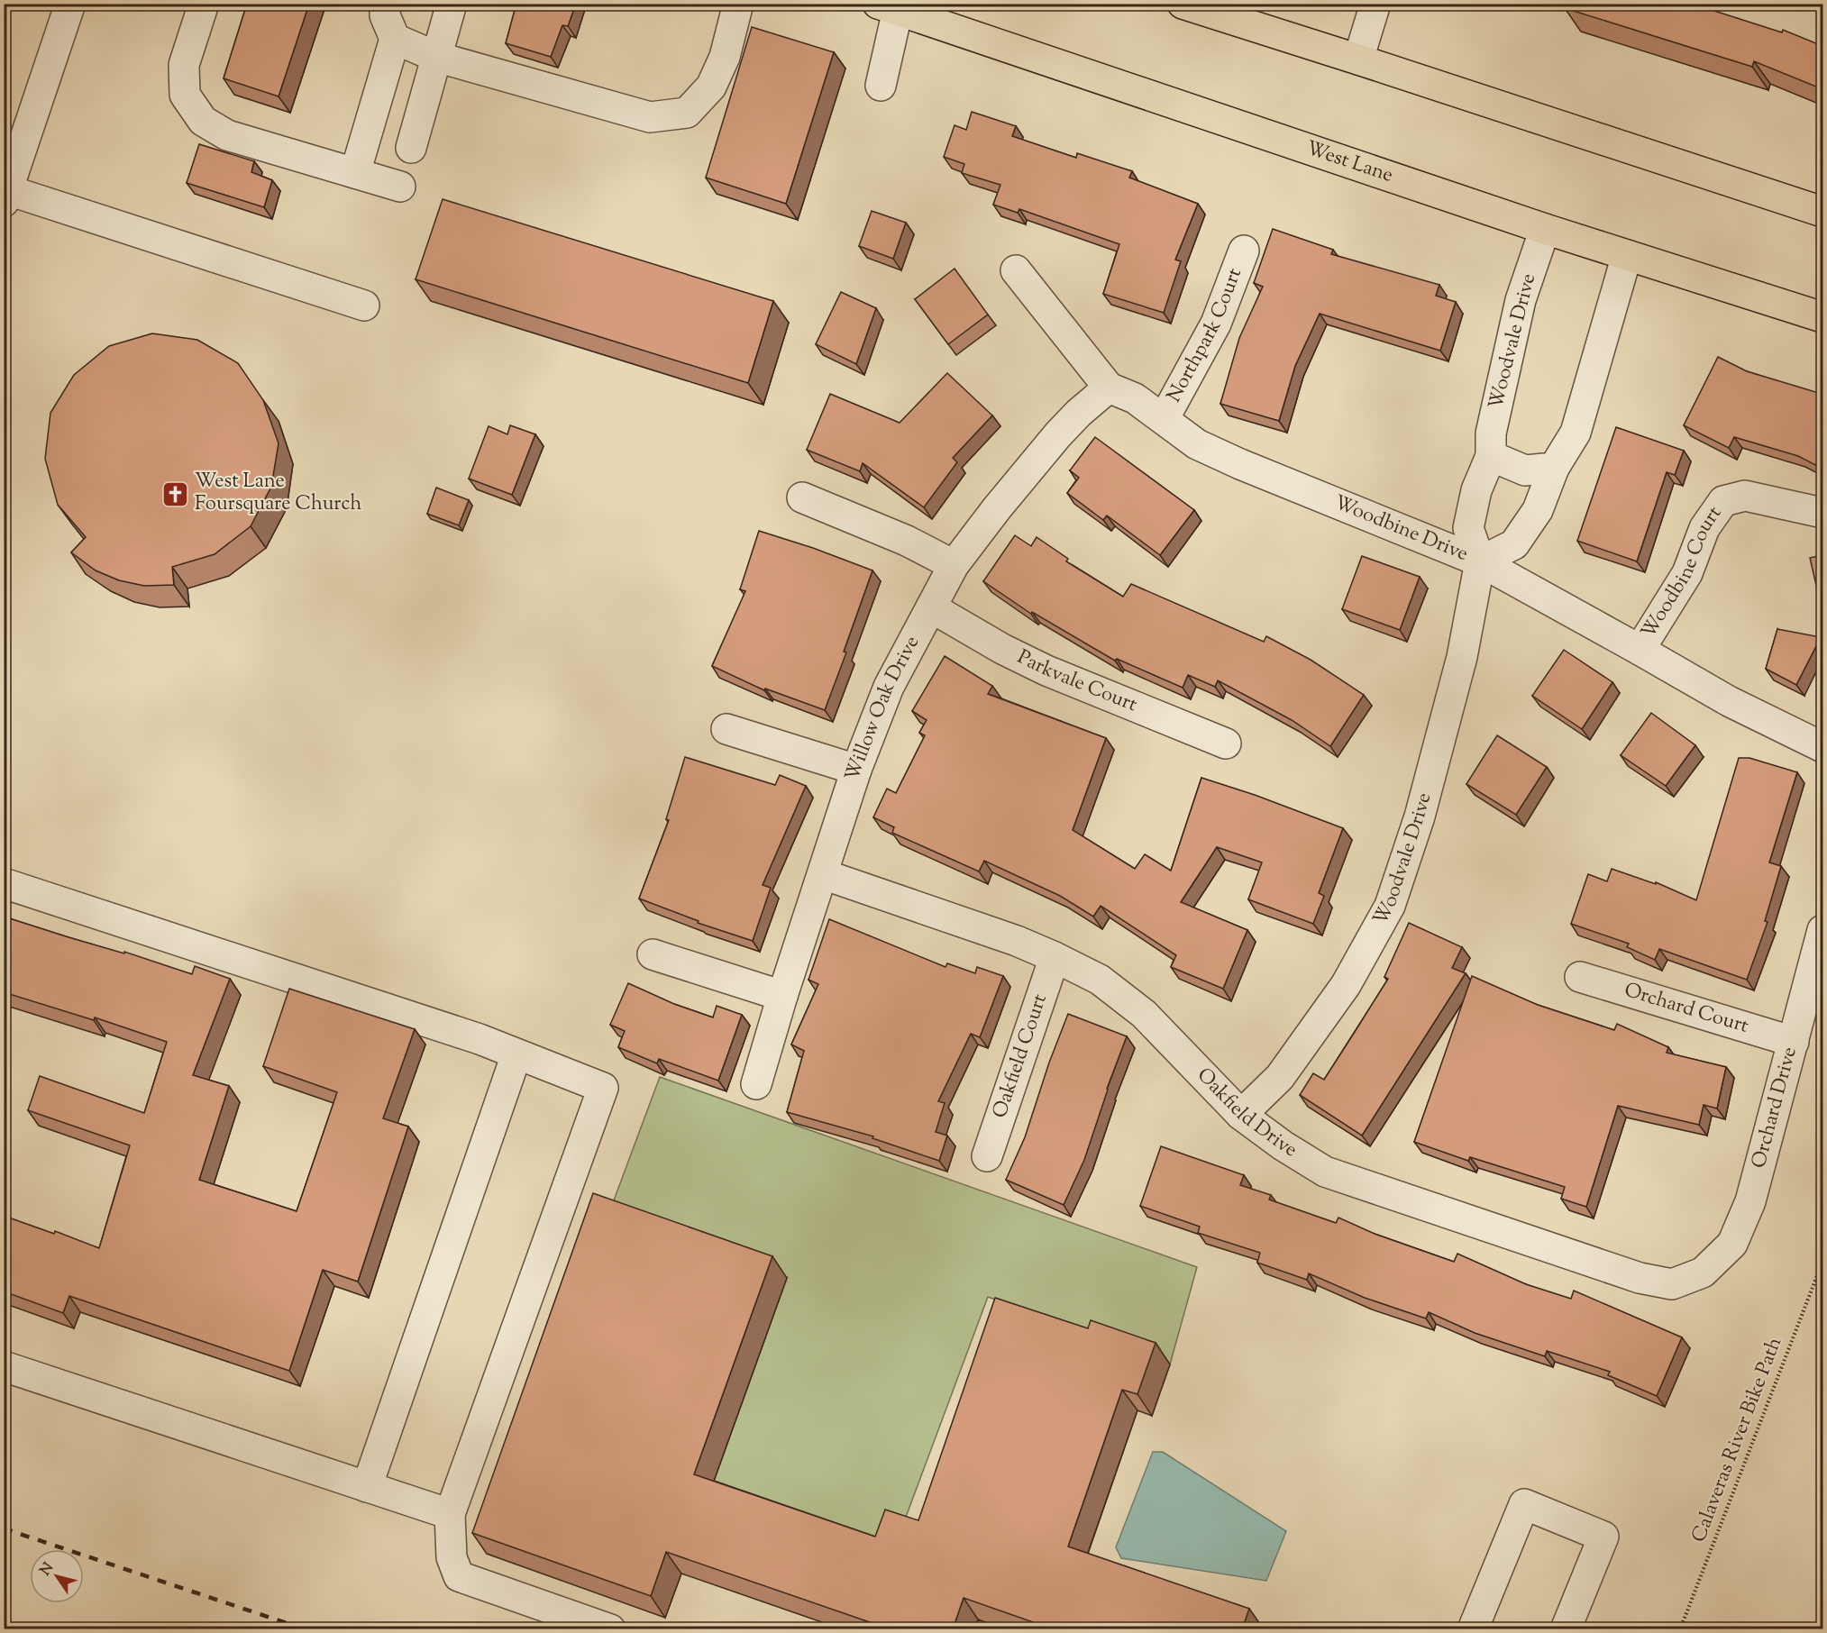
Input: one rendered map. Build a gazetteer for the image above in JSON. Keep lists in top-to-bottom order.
{
  "streets": {
    "main road": ["West Lane"],
    "street": [
      "Northpark Court",
      "Woodvale Drive",
      "Woodbine Drive",
      "Woodbine Court",
      "Parkvale Court",
      "Willow Oak Drive",
      "Orchard Court",
      "Oakfield Court",
      "Orchard Drive",
      "Oakfield Drive"
    ],
    "path": ["Calaveras River Bike Path"]
  },
  "crossings": [
    ["West Lane", "Woodvale Drive"],
    ["Northpark Court", "Woodbine Drive"],
    ["Woodvale Drive", "Woodbine Drive"],
    ["Woodvale Drive", "Oakfield Drive"],
    ["Woodbine Drive", "Woodbine Court"],
    ["Woodbine Drive", "Willow Oak Drive"],
    ["Parkvale Court", "Willow Oak Drive"],
    ["Willow Oak Drive", "Oakfield Drive"],
    ["Orchard Court", "Orchard Drive"],
    ["Oakfield Court", "Oakfield Drive"],
    ["Orchard Drive", "Oakfield Drive"]
  ],
  "places": {
    "church": ["West Lane Foursquare Church"]
  },
  "north": "top left"
}
